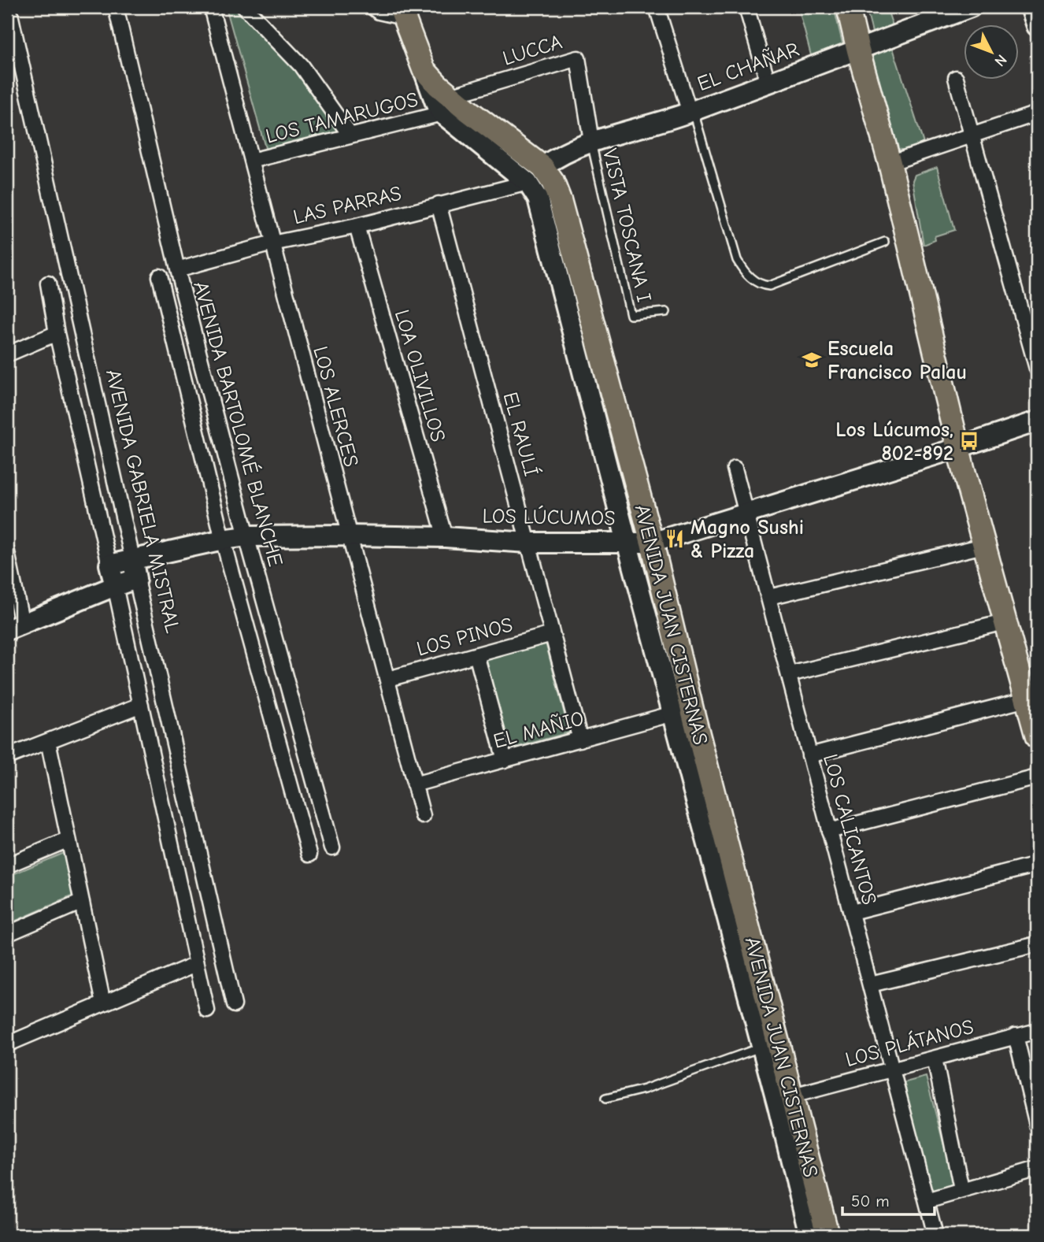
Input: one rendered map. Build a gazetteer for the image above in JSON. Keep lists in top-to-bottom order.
{
  "streets": {
    "main road": ["AVENIDA JUAN CISTERNAS"],
    "street": [
      "LUCCA",
      "EL CHAÑAR",
      "LOS TAMARUGOS",
      "LAS PARRAS",
      "LOA OLIVILLOS",
      "LOS ALERCES",
      "AVENIDA BARTOLOMÉ BLANCHE",
      "EL RAULÍ",
      "AVENIDA GABRIELA MISTRAL",
      "LOS LÚCUMOS",
      "LOS PINOS",
      "EL MAÑIO",
      "LOS CALICANTOS",
      "LOS PLÁTANOS"
    ],
    "lane": ["VISTA TOSCANA I"]
  },
  "crossings": [
    ["LUCCA", "EL CHAÑAR"],
    ["LUCCA", "LOS TAMARUGOS"],
    ["LUCCA", "VISTA TOSCANA I"],
    ["LUCCA", "AVENIDA JUAN CISTERNAS"],
    ["EL CHAÑAR", "LAS PARRAS"],
    ["EL CHAÑAR", "VISTA TOSCANA I"],
    ["EL CHAÑAR", "AVENIDA JUAN CISTERNAS"],
    ["LOS TAMARUGOS", "LOS ALERCES"],
    ["LOS TAMARUGOS", "AVENIDA JUAN CISTERNAS"],
    ["LAS PARRAS", "LOA OLIVILLOS"],
    ["LAS PARRAS", "LOS ALERCES"],
    ["LAS PARRAS", "AVENIDA BARTOLOMÉ BLANCHE"],
    ["LAS PARRAS", "EL RAULÍ"],
    ["LAS PARRAS", "AVENIDA JUAN CISTERNAS"],
    ["LOA OLIVILLOS", "LOS LÚCUMOS"],
    ["LOS ALERCES", "LOS LÚCUMOS"],
    ["LOS ALERCES", "LOS PINOS"],
    ["LOS ALERCES", "EL MAÑIO"],
    ["AVENIDA BARTOLOMÉ BLANCHE", "LOS LÚCUMOS"],
    ["EL RAULÍ", "LOS LÚCUMOS"],
    ["EL RAULÍ", "LOS PINOS"],
    ["EL RAULÍ", "EL MAÑIO"],
    ["AVENIDA GABRIELA MISTRAL", "LOS LÚCUMOS"],
    ["LOS LÚCUMOS", "AVENIDA JUAN CISTERNAS"],
    ["LOS LÚCUMOS", "LOS CALICANTOS"],
    ["AVENIDA JUAN CISTERNAS", "EL MAÑIO"],
    ["AVENIDA JUAN CISTERNAS", "LOS PLÁTANOS"],
    ["LOS CALICANTOS", "LOS PLÁTANOS"]
  ],
  "places": {
    "school or university": ["Escuela Francisco Palau"],
    "bus stop": ["Los Lúcumos, 802-892"],
    "restaurant": ["Magno Sushi & Pizza"]
  },
  "scale_bar": "50 m",
  "north": "bottom right"
}
